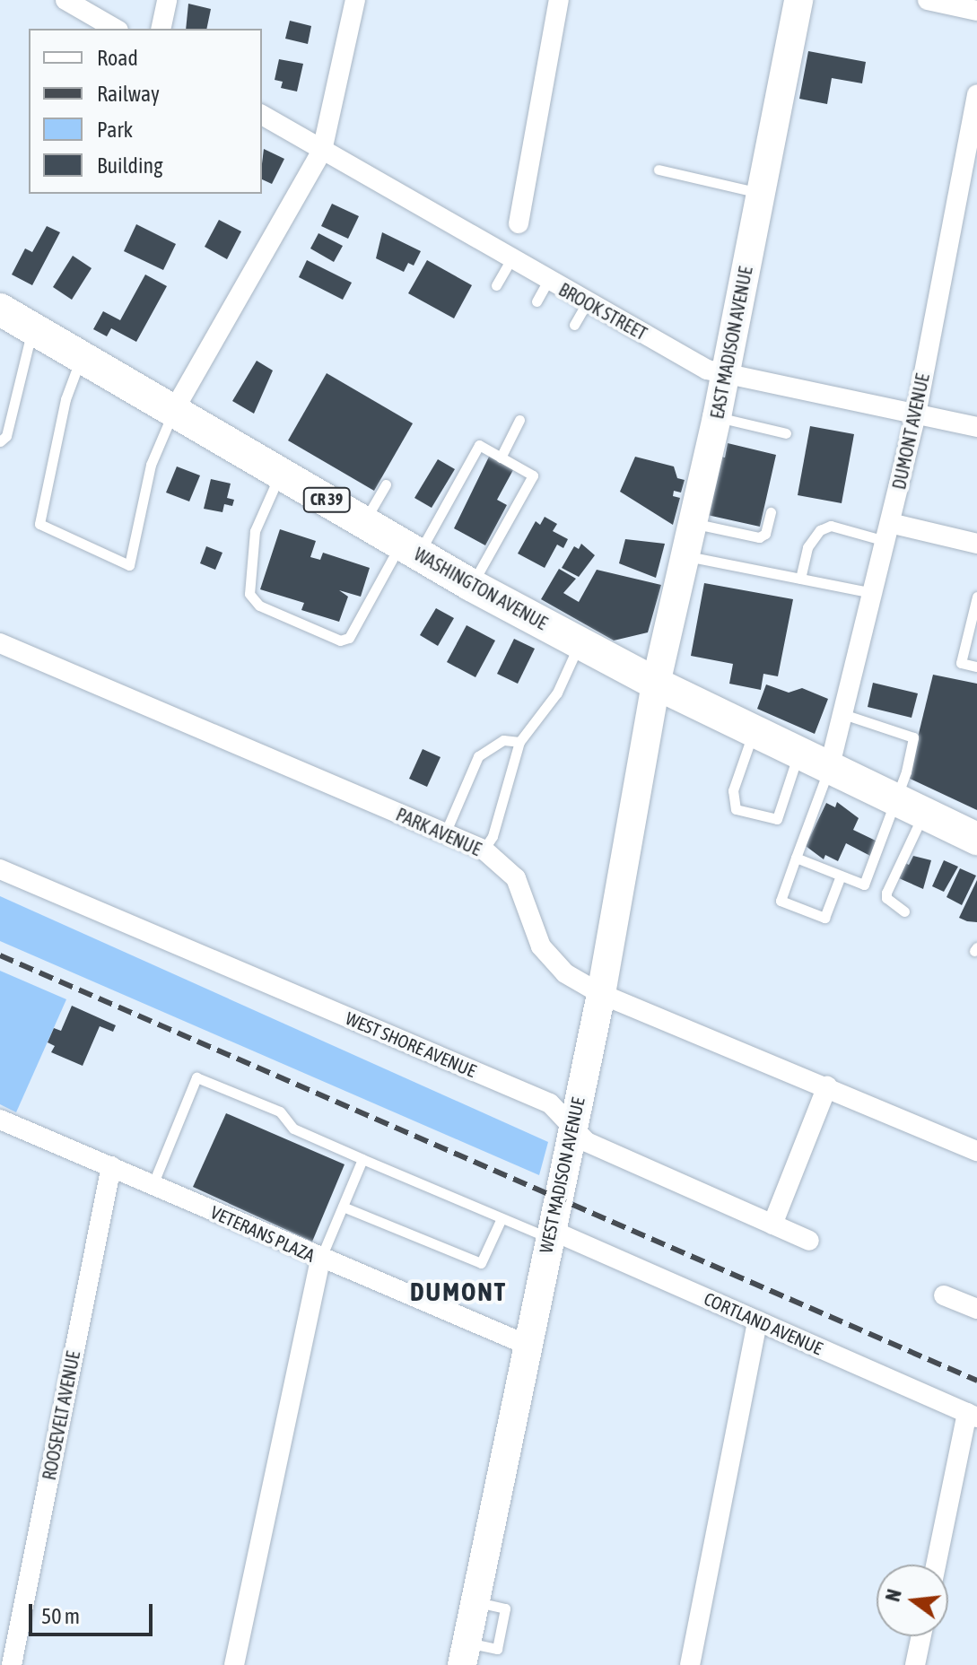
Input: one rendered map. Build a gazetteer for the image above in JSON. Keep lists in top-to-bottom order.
{
  "streets": {
    "main road": [
      "EAST MADISON AVENUE",
      "CR 39",
      "WASHINGTON AVENUE",
      "WEST MADISON AVENUE"
    ],
    "street": [
      "BROOK STREET",
      "DUMONT AVENUE",
      "PARK AVENUE",
      "WEST SHORE AVENUE",
      "VETERANS PLAZA",
      "CORTLAND AVENUE",
      "ROOSEVELT AVENUE"
    ]
  },
  "crossings": [
    ["BROOK STREET", "EAST MADISON AVENUE"],
    ["BROOK STREET", "DUMONT AVENUE"],
    ["EAST MADISON AVENUE", "WASHINGTON AVENUE"],
    ["EAST MADISON AVENUE", "WEST MADISON AVENUE"],
    ["DUMONT AVENUE", "WASHINGTON AVENUE"],
    ["WASHINGTON AVENUE", "WEST MADISON AVENUE"],
    ["PARK AVENUE", "WEST MADISON AVENUE"],
    ["WEST SHORE AVENUE", "WEST MADISON AVENUE"],
    ["WEST MADISON AVENUE", "VETERANS PLAZA"],
    ["WEST MADISON AVENUE", "CORTLAND AVENUE"],
    ["VETERANS PLAZA", "ROOSEVELT AVENUE"]
  ],
  "districts": ["DUMONT"],
  "legend": [
    "Road",
    "Railway",
    "Park",
    "Building"
  ],
  "scale_bar": "50 m",
  "north": "left"
}
